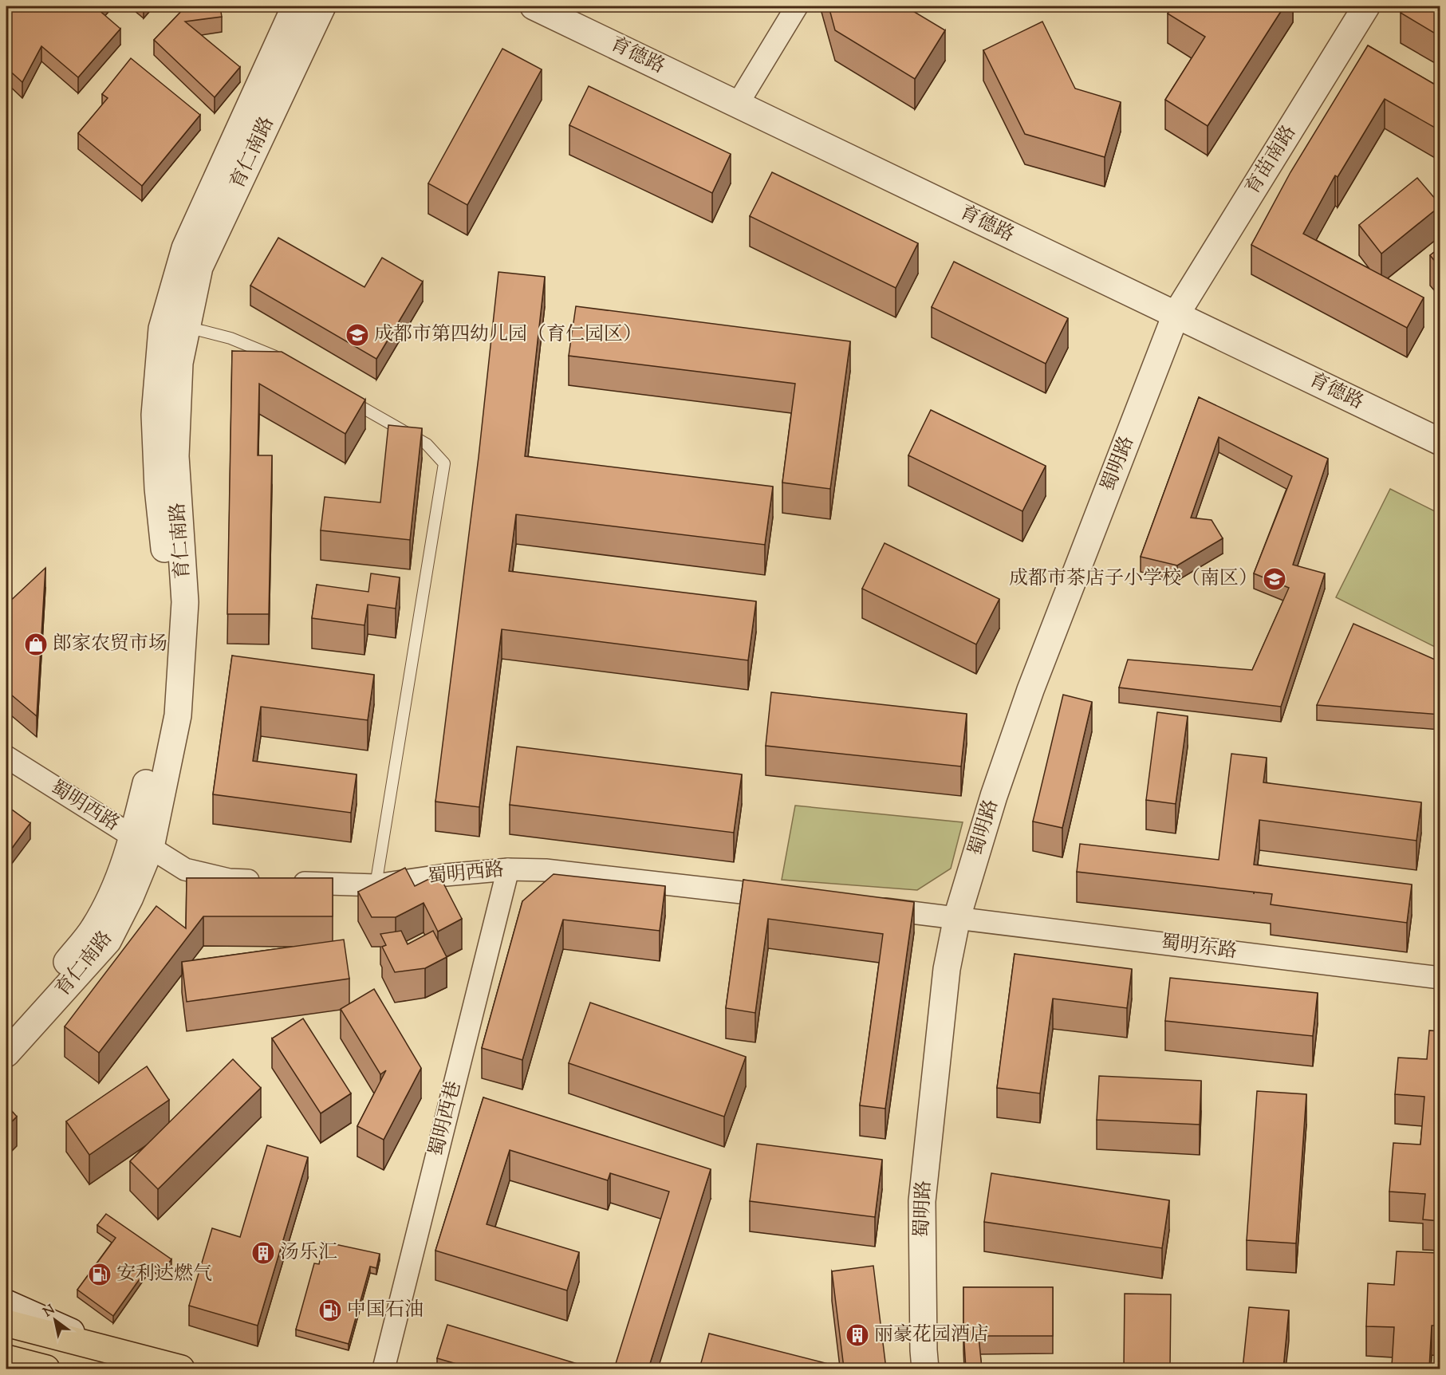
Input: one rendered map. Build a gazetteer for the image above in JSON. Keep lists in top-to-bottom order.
{
  "streets": {
    "street": [
      "育德路",
      "育仁南路",
      "育苗南路",
      "蜀明路",
      "蜀明西路",
      "蜀明东路",
      "蜀明西巷"
    ]
  },
  "crossings": [
    ["育德路", "育苗南路"],
    ["育德路", "蜀明路"],
    ["育仁南路", "蜀明西路"],
    ["育苗南路", "蜀明路"],
    ["蜀明路", "蜀明东路"],
    ["蜀明西路", "蜀明西巷"]
  ],
  "places": {
    "school or university": ["成都市第四幼儿园（育仁园区）", "成都市茶店子小学校（南区）"],
    "shop": ["郎家农贸市场"],
    "building": ["汤乐汇", "丽豪花园酒店"],
    "fuel station": ["安利达燃气", "中国石油"]
  },
  "north": "top left"
}
